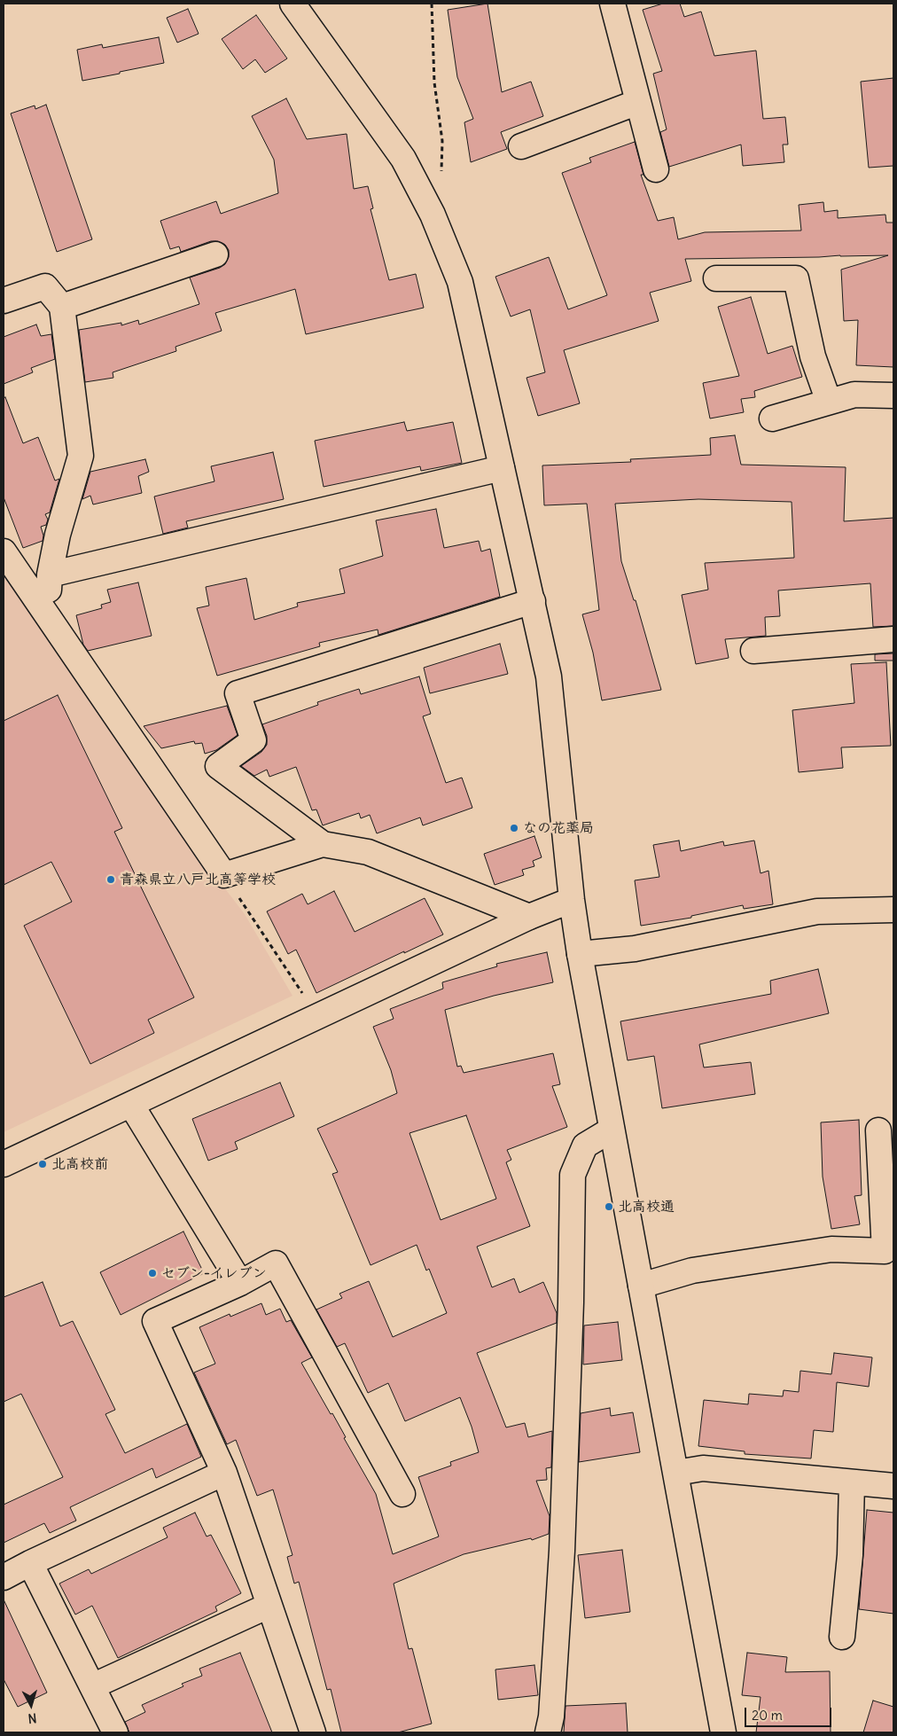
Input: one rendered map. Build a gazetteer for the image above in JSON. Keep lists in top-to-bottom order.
{
  "places": [
    "なの花薬局",
    "青森県立八戸北高等学校",
    "北高校前",
    "北高校通",
    "セブン-イレブン"
  ],
  "scale_bar": "20 m",
  "north": "bottom"
}
